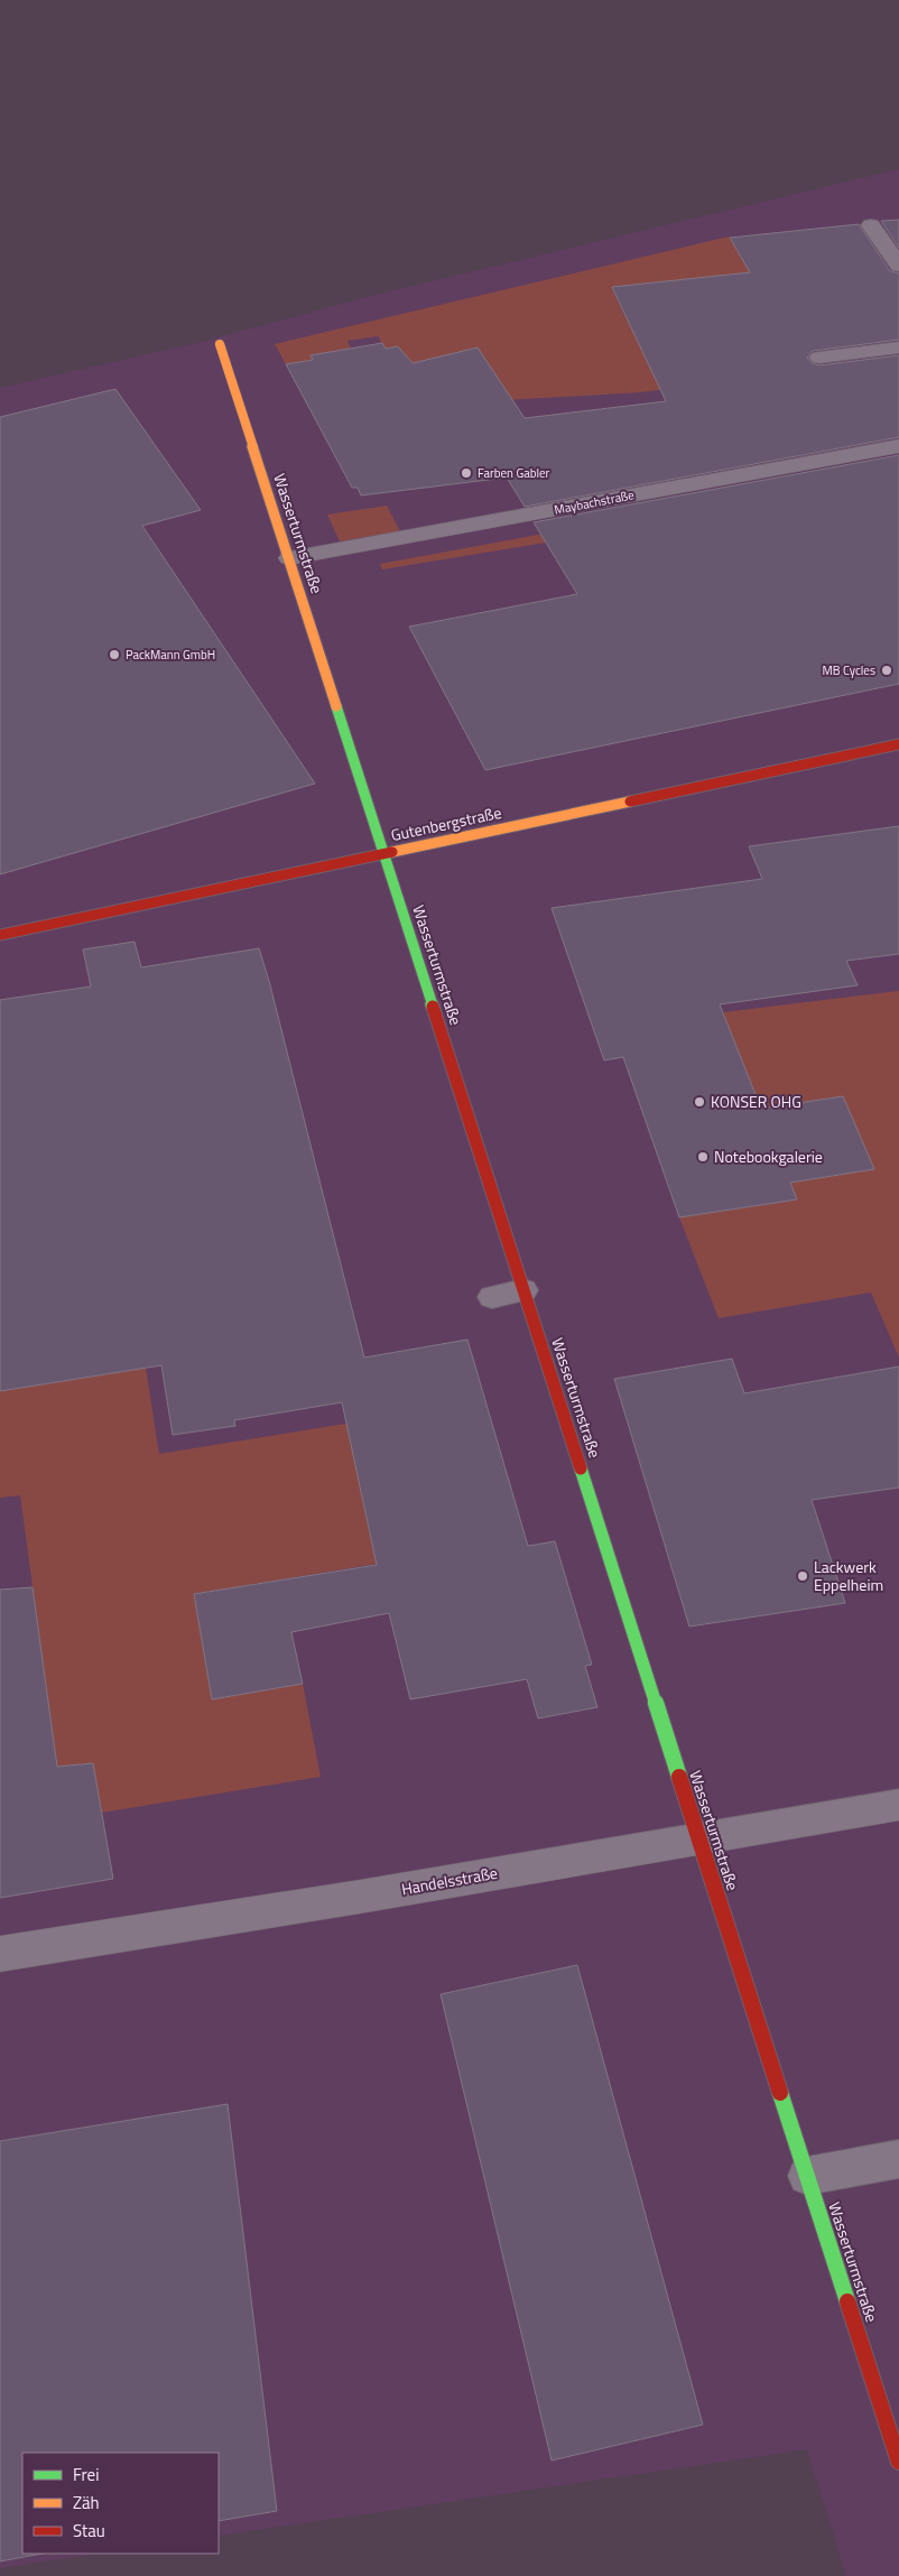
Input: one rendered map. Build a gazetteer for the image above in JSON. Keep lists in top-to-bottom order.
{
  "streets": {
    "street": [
      "Maybachstraße",
      "Wasserturmstraße",
      "Gutenbergstraße",
      "Handelsstraße"
    ]
  },
  "crossings": [
    ["Maybachstraße", "Wasserturmstraße"],
    ["Wasserturmstraße", "Gutenbergstraße"],
    ["Wasserturmstraße", "Handelsstraße"]
  ],
  "places": [
    "Farben Gabler",
    "PackMann GmbH",
    "MB Cycles",
    "KONSER OHG",
    "Notebookgalerie",
    "Lackwerk Eppelheim"
  ],
  "legend": ["Frei", "Zäh", "Stau"]
}
